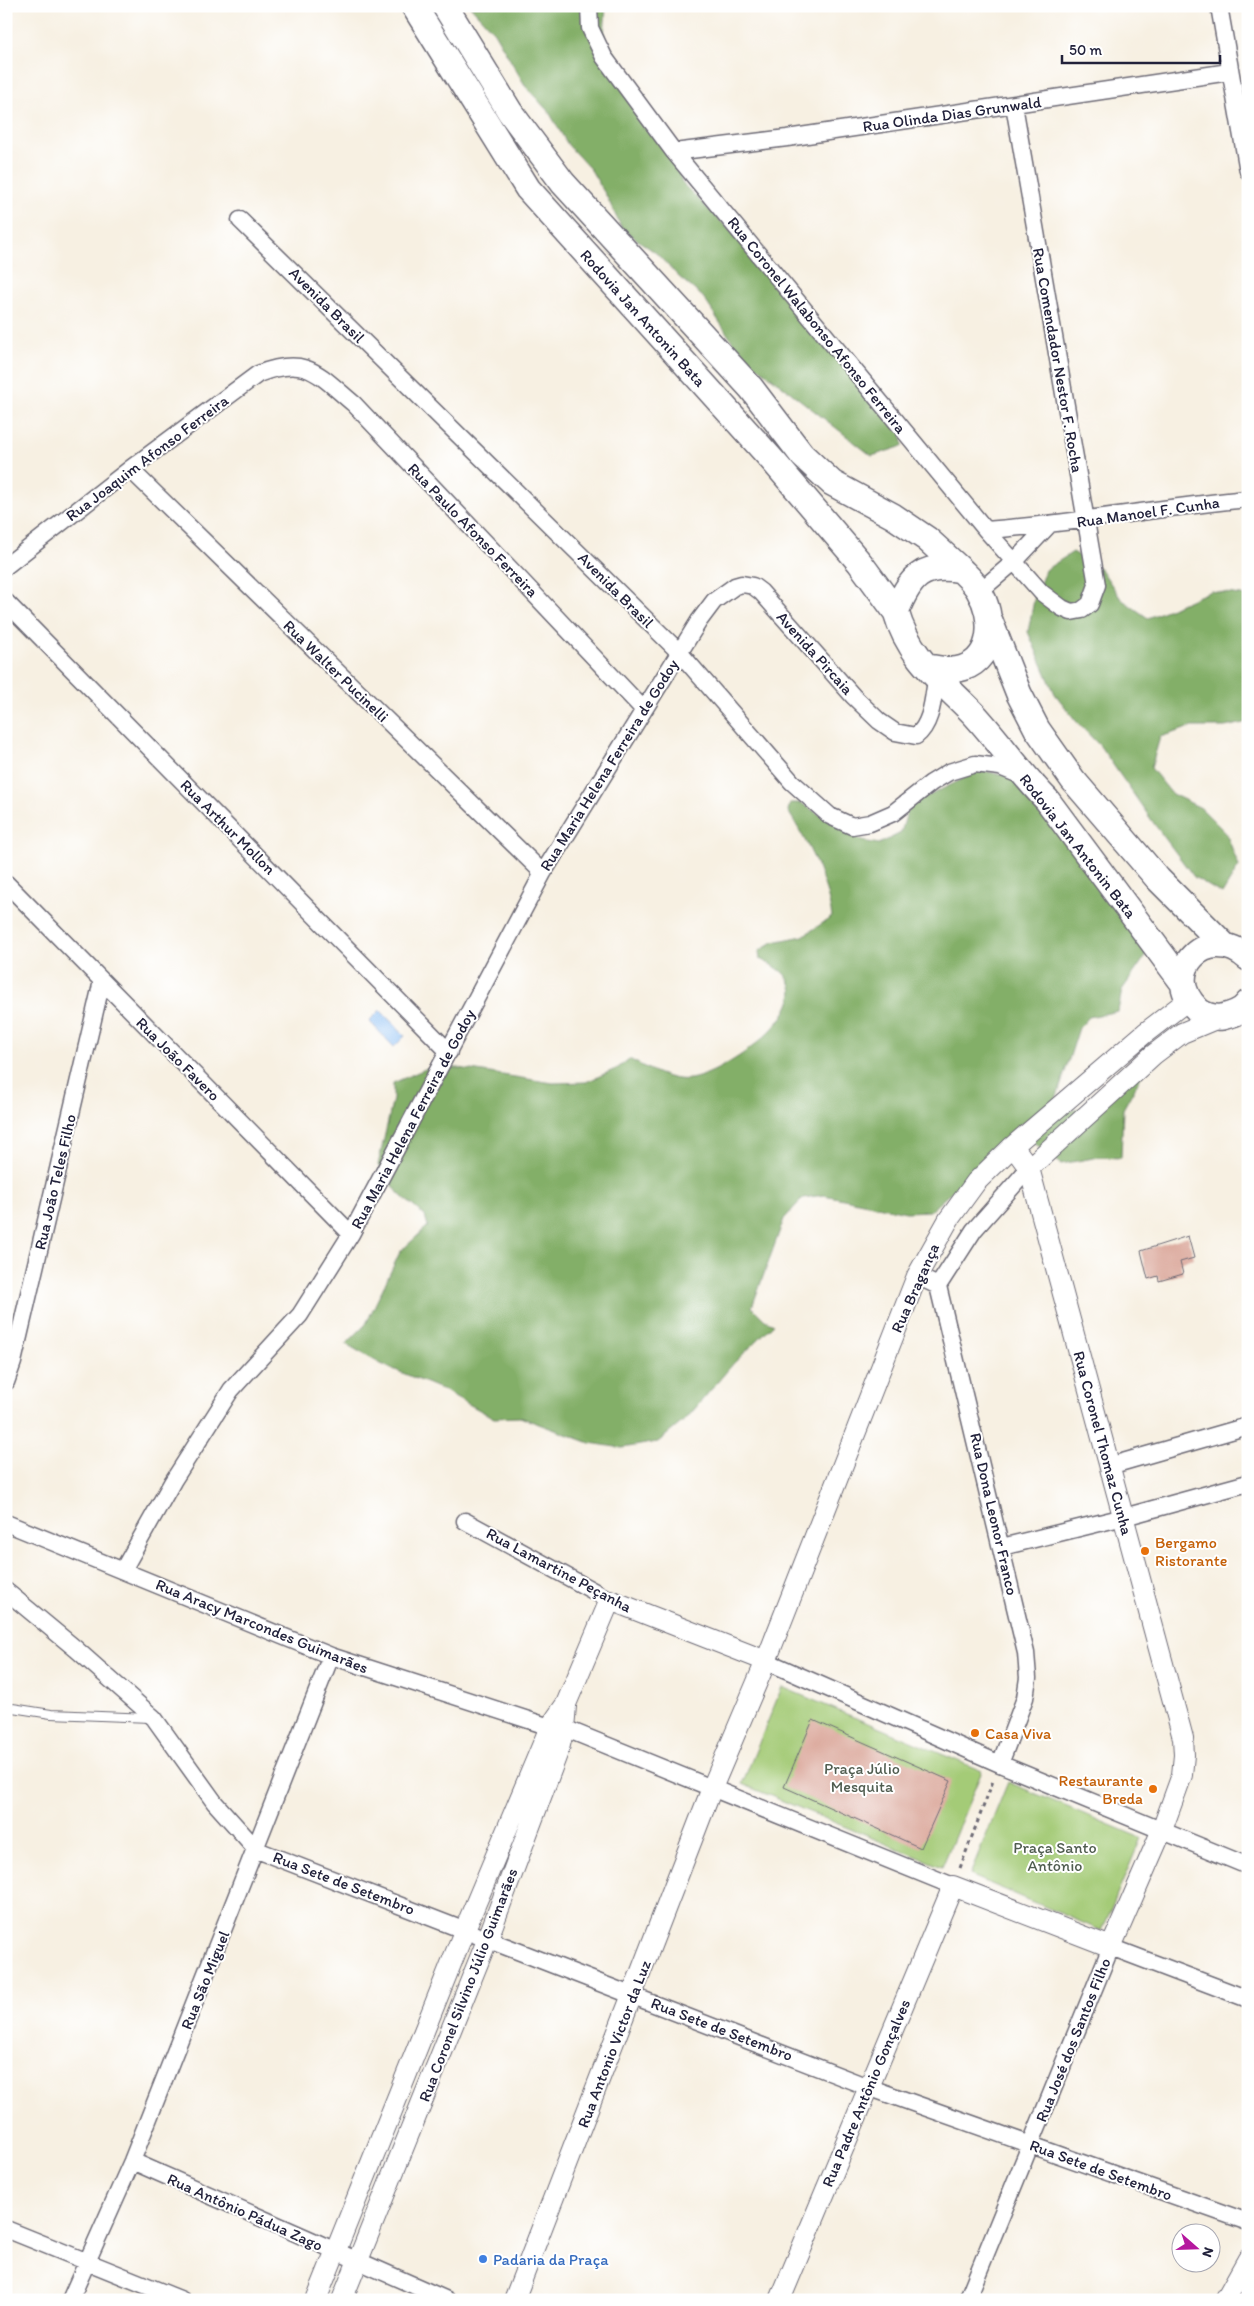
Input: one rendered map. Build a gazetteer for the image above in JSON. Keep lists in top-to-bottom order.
{
  "streets": {
    "main road": ["Rodovia Jan Antonin Bata"],
    "street": [
      "Rua Olinda Dias Grunwald",
      "Avenida Brasil",
      "Rua Coronel Walabonso Afonso Ferreira",
      "Rua Comendador Nestor F. Rocha",
      "Rua Joaquim Afonso Ferreira",
      "Rua Manoel F. Cunha",
      "Rua Paulo Afonso Ferreira",
      "Avenida Pircaia",
      "Rua Walter Pucinelli",
      "Rua Maria Helena Ferreira de Godoy",
      "Rua Arthur Mollon",
      "Rua João Favero",
      "Rua João Teles Filho",
      "Rua Bragança",
      "Rua Coronel Thomaz Cunha",
      "Rua Dona Leonor Franco",
      "Rua Lamartine Peçanha",
      "Rua Aracy Marcondes Guimarães",
      "Rua Sete de Setembro",
      "Rua São Miguel",
      "Rua Coronel Silvino Júlio Guimarães",
      "Rua José dos Santos Filho",
      "Rua Antonio Victor da Luz",
      "Rua Padre Antônio Gonçalves",
      "Rua Antônio Pádua Zago"
    ]
  },
  "crossings": [
    ["Rua Olinda Dias Grunwald", "Rua Coronel Walabonso Afonso Ferreira"],
    ["Rua Olinda Dias Grunwald", "Rua Comendador Nestor F. Rocha"],
    ["Avenida Brasil", "Rodovia Jan Antonin Bata"],
    ["Avenida Brasil", "Avenida Pircaia"],
    ["Avenida Brasil", "Rua Maria Helena Ferreira de Godoy"],
    ["Rodovia Jan Antonin Bata", "Avenida Pircaia"],
    ["Rodovia Jan Antonin Bata", "Rua Bragança"],
    ["Rua Coronel Walabonso Afonso Ferreira", "Rua Comendador Nestor F. Rocha"],
    ["Rua Coronel Walabonso Afonso Ferreira", "Rua Manoel F. Cunha"],
    ["Rua Comendador Nestor F. Rocha", "Rua Manoel F. Cunha"],
    ["Rua Joaquim Afonso Ferreira", "Rua Paulo Afonso Ferreira"],
    ["Rua Joaquim Afonso Ferreira", "Rua Walter Pucinelli"],
    ["Rua Paulo Afonso Ferreira", "Rua Maria Helena Ferreira de Godoy"],
    ["Avenida Pircaia", "Rua Maria Helena Ferreira de Godoy"],
    ["Rua Walter Pucinelli", "Rua Maria Helena Ferreira de Godoy"],
    ["Rua Maria Helena Ferreira de Godoy", "Rua Arthur Mollon"],
    ["Rua Maria Helena Ferreira de Godoy", "Rua João Favero"],
    ["Rua Maria Helena Ferreira de Godoy", "Rua Aracy Marcondes Guimarães"],
    ["Rua João Favero", "Rua João Teles Filho"],
    ["Rua Bragança", "Rua Coronel Thomaz Cunha"],
    ["Rua Bragança", "Rua Dona Leonor Franco"],
    ["Rua Bragança", "Rua Lamartine Peçanha"],
    ["Rua Lamartine Peçanha", "Rua Coronel Silvino Júlio Guimarães"],
    ["Rua Aracy Marcondes Guimarães", "Rua São Miguel"],
    ["Rua Aracy Marcondes Guimarães", "Rua Coronel Silvino Júlio Guimarães"],
    ["Rua Aracy Marcondes Guimarães", "Rua Antonio Victor da Luz"],
    ["Rua Sete de Setembro", "Rua São Miguel"],
    ["Rua Sete de Setembro", "Rua Coronel Silvino Júlio Guimarães"],
    ["Rua Sete de Setembro", "Rua José dos Santos Filho"],
    ["Rua Sete de Setembro", "Rua Antonio Victor da Luz"],
    ["Rua Sete de Setembro", "Rua Padre Antônio Gonçalves"],
    ["Rua São Miguel", "Rua Antônio Pádua Zago"],
    ["Rua Coronel Silvino Júlio Guimarães", "Rua Antônio Pádua Zago"]
  ],
  "parks": ["Praça Júlio Mesquita", "Praça Santo Antônio"],
  "places": [
    "Bergamo Ristorante",
    "Casa Viva",
    "Restaurante Breda",
    "Padaria da Praça"
  ],
  "scale_bar": "50 m",
  "north": "right"
}
